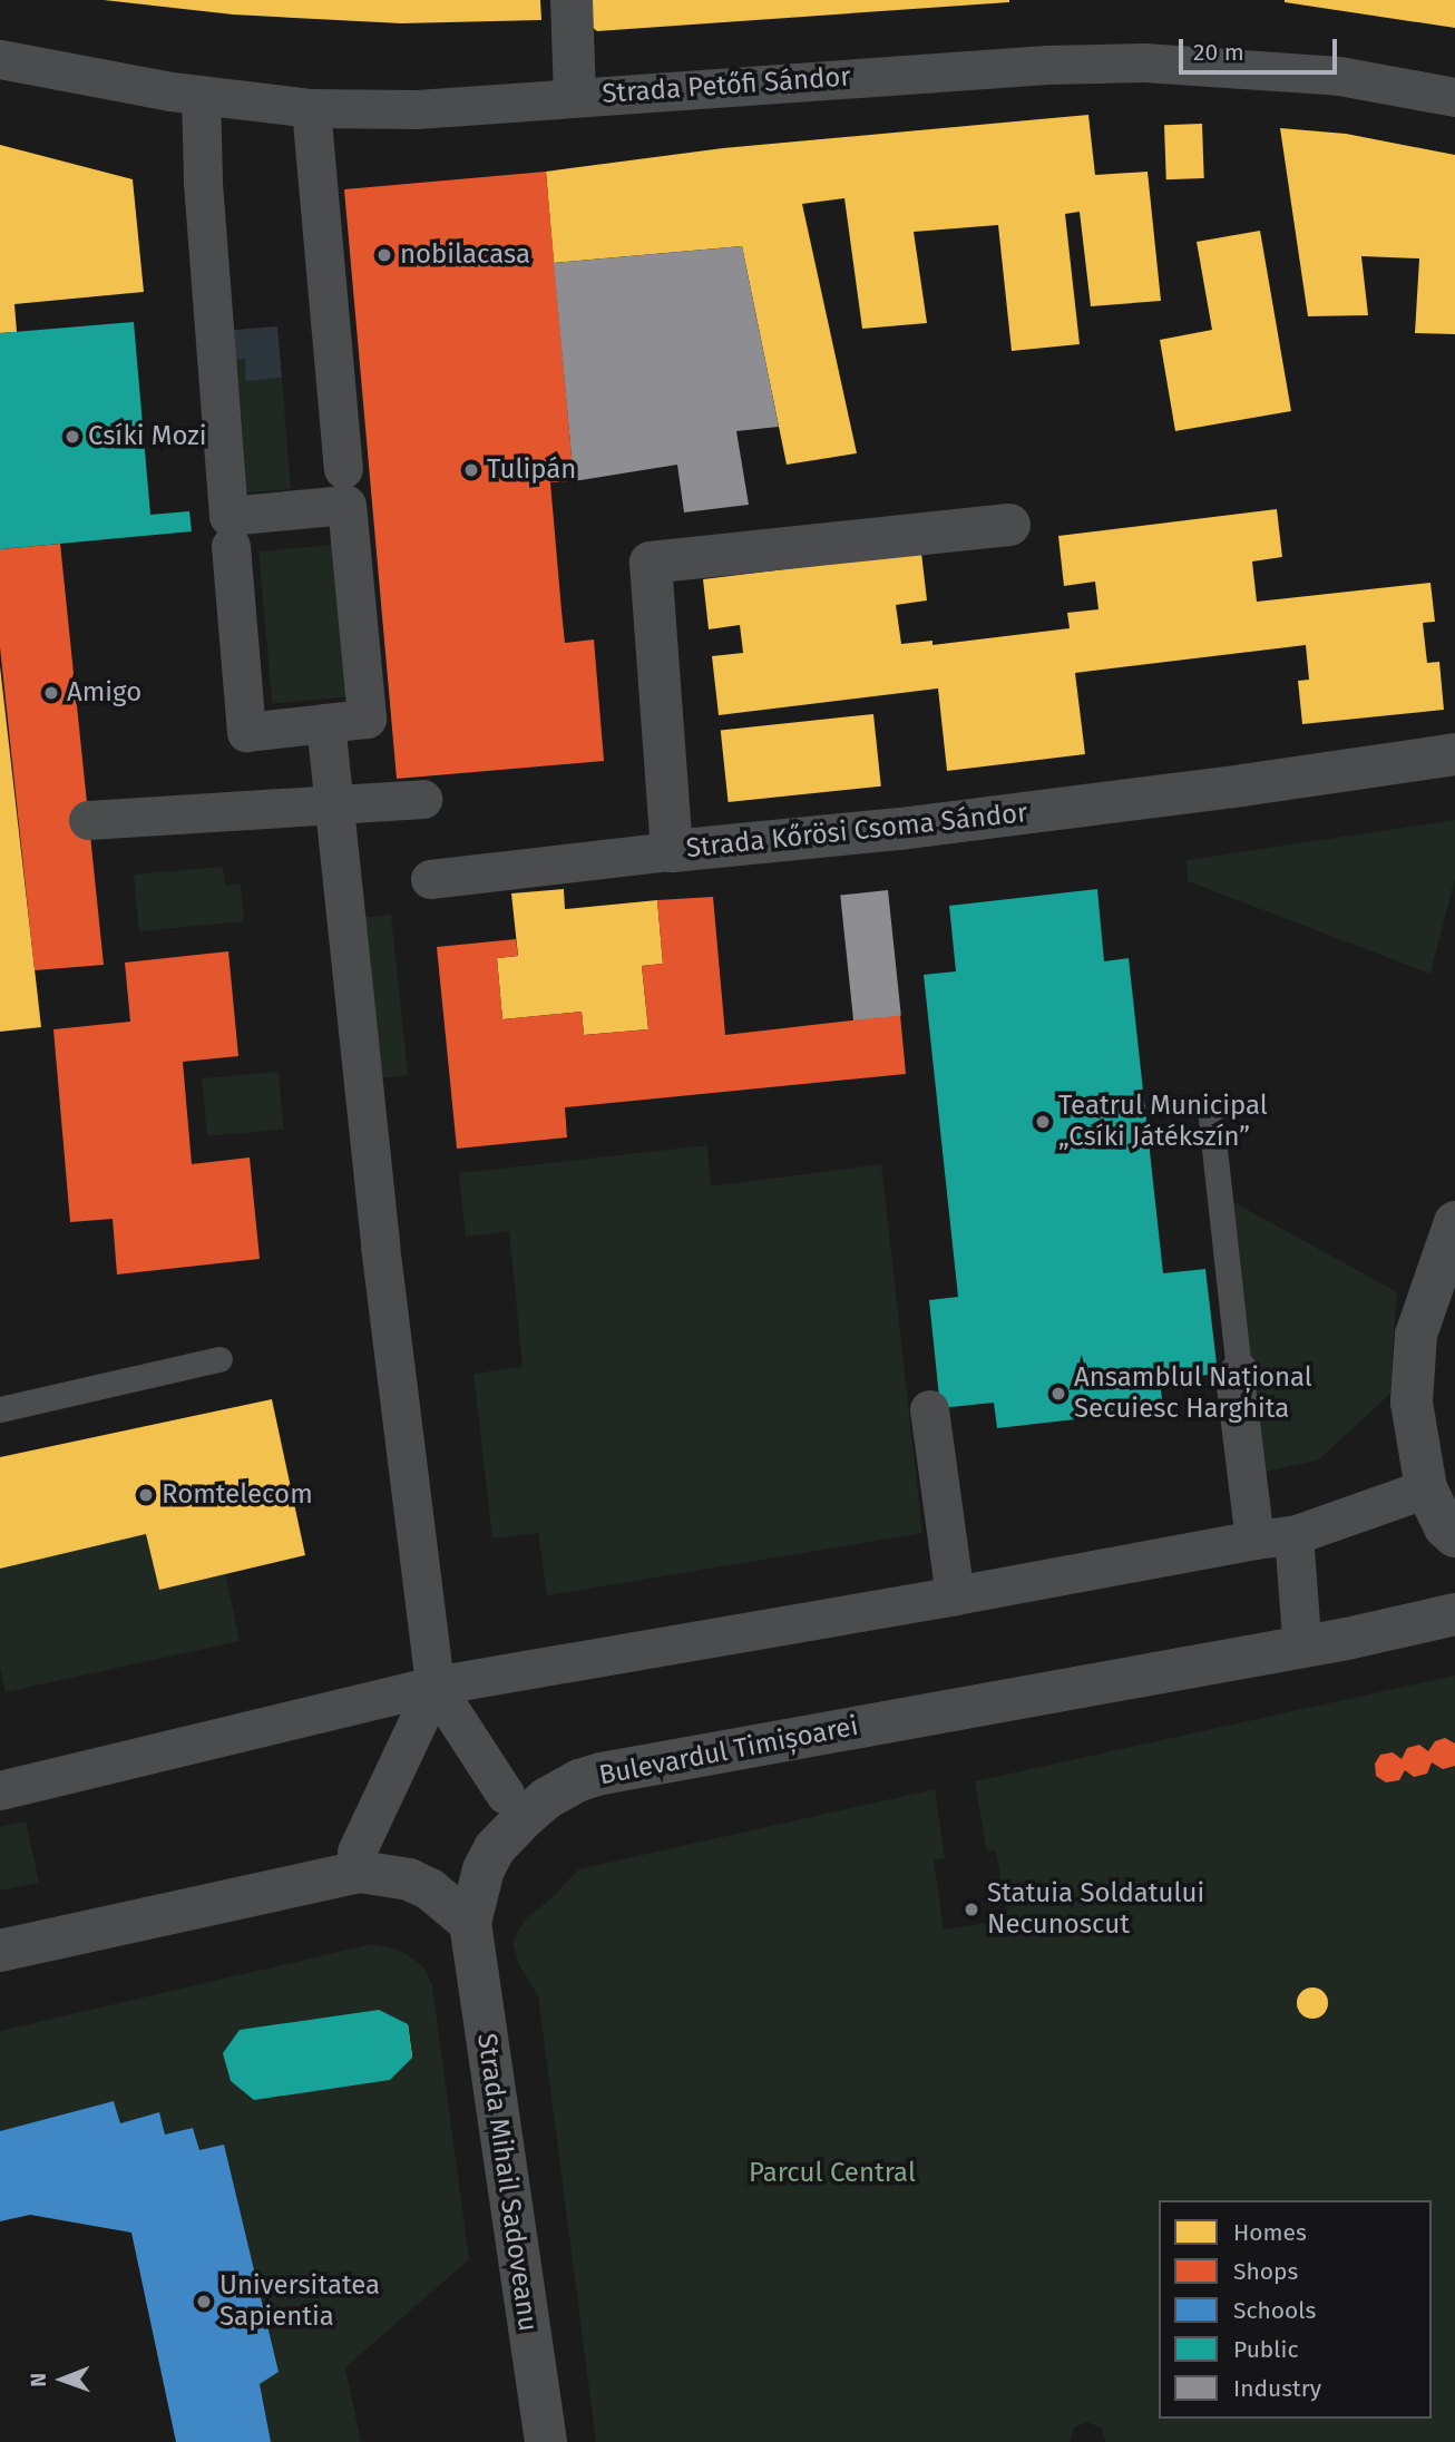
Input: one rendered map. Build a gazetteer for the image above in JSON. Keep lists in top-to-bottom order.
{
  "streets": {
    "street": [
      "Strada Petőfi Sándor",
      "Strada Kőrösi Csoma Sándor",
      "Bulevardul Timișoarei",
      "Strada Mihail Sadoveanu"
    ]
  },
  "crossings": [
    ["Bulevardul Timișoarei", "Strada Mihail Sadoveanu"]
  ],
  "parks": ["Parcul Central"],
  "places": [
    "nobilacasa",
    "Csíki Mozi",
    "Tulipán",
    "Amigo",
    "Teatrul Municipal „Csíki Játékszín”",
    "Ansamblul Național Secuiesc Harghita",
    "Romtelecom",
    "Statuia Soldatului Necunoscut",
    "Universitatea Sapientia"
  ],
  "legend": [
    "Homes",
    "Shops",
    "Schools",
    "Public",
    "Industry"
  ],
  "scale_bar": "20 m",
  "north": "left"
}
